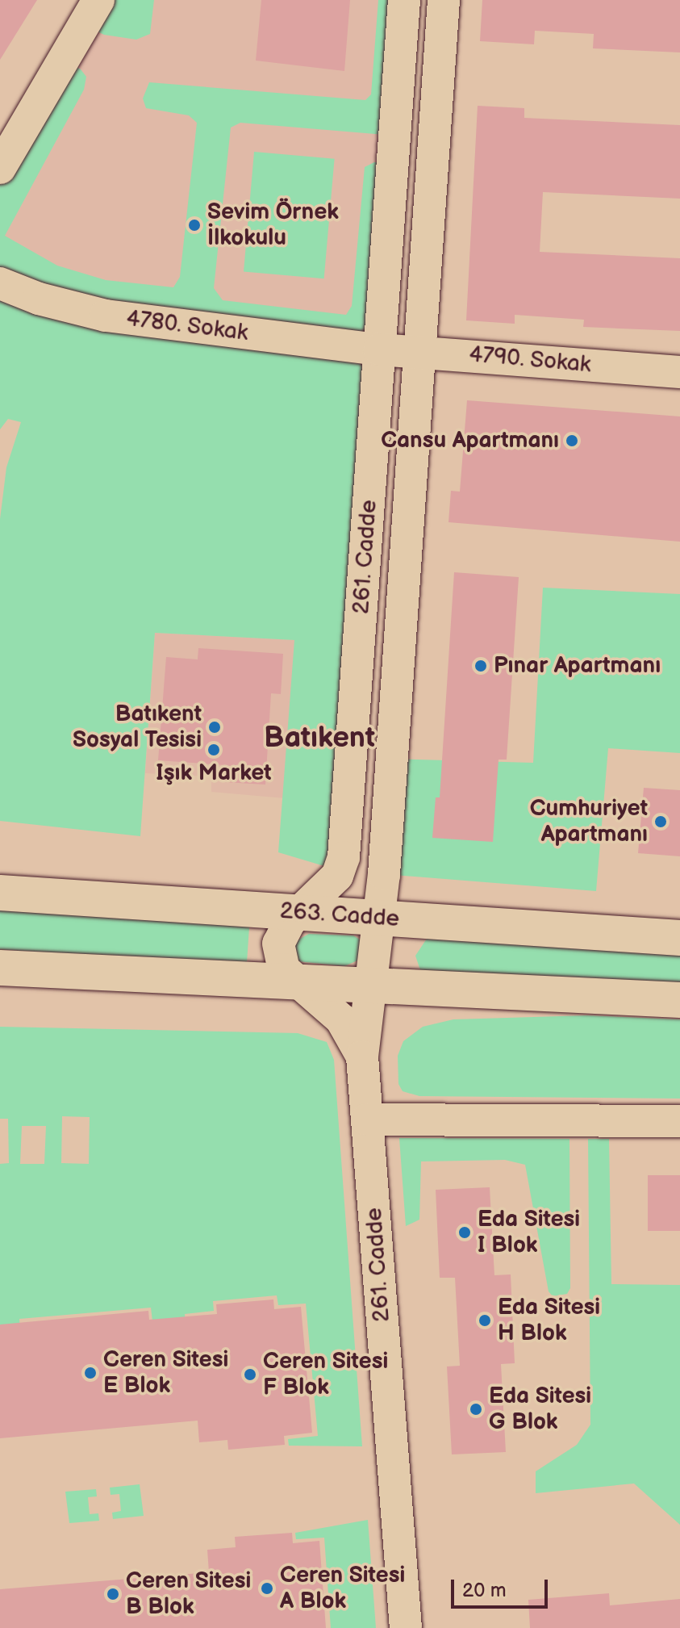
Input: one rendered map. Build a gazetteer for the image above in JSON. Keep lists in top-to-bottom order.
{
  "streets": {
    "main road": ["263. Cadde"],
    "street": ["4780. Sokak", "4790. Sokak", "261. Cadde"]
  },
  "crossings": [
    ["4780. Sokak", "4790. Sokak"],
    ["4780. Sokak", "261. Cadde"],
    ["4790. Sokak", "261. Cadde"],
    ["261. Cadde", "263. Cadde"]
  ],
  "districts": ["Batıkent"],
  "places": [
    "Sevim Örnek İlkokulu",
    "Cansu Apartmanı",
    "Pınar Apartmanı",
    "Batıkent Sosyal Tesisi",
    "Işık Market",
    "Cumhuriyet Apartmanı",
    "Eda Sitesi I Blok",
    "Eda Sitesi H Blok",
    "Ceren Sitesi E Blok",
    "Ceren Sitesi F Blok",
    "Eda Sitesi G Blok",
    "Ceren Sitesi A Blok",
    "Ceren Sitesi B Blok"
  ],
  "scale_bar": "20 m"
}
